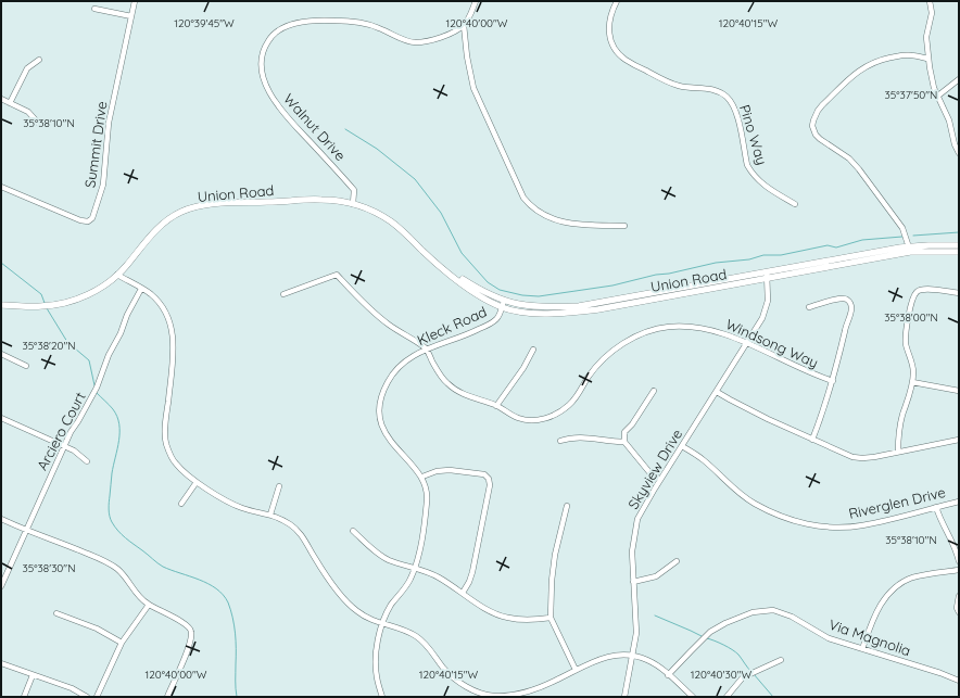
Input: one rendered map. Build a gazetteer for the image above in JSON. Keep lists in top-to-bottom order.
{
  "streets": {
    "main road": ["Union Road"],
    "street": [
      "Walnut Drive",
      "Pino Way",
      "Summit Drive",
      "Kleck Road",
      "Windsong Way",
      "Arciero Court",
      "Skyview Drive",
      "Riverglen Drive",
      "Via Magnolia"
    ]
  },
  "crossings": [
    ["Walnut Drive", "Union Road"],
    ["Union Road", "Kleck Road"],
    ["Union Road", "Skyview Drive"],
    ["Kleck Road", "Windsong Way"],
    ["Windsong Way", "Skyview Drive"],
    ["Skyview Drive", "Riverglen Drive"]
  ],
  "coordinates": [
    "120°39'45\"W",
    "120°40'00\"W",
    "120°40'15\"W",
    "35°37'50\"N",
    "35°38'10\"N",
    "35°38'00\"N",
    "35°38'20\"N",
    "35°38'30\"N",
    "120°40'30\"W"
  ]
}
